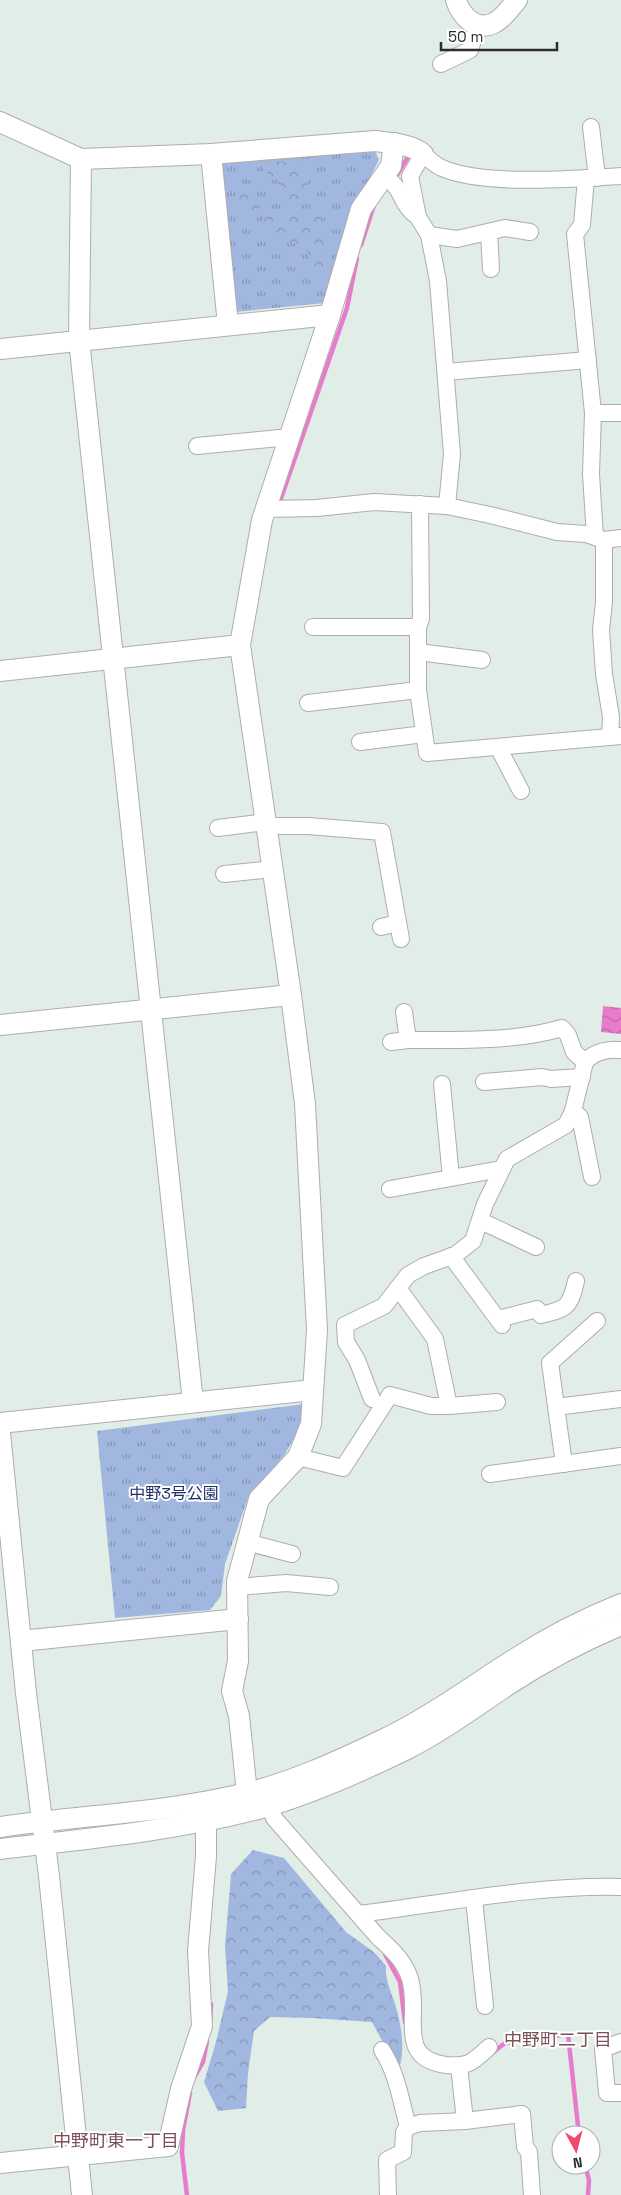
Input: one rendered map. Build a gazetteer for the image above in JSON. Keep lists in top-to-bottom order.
{
  "districts": ["中野町二丁目", "中野町東一丁目"],
  "parks": ["中野3号公園"],
  "scale_bar": "50 m",
  "north": "bottom"
}
